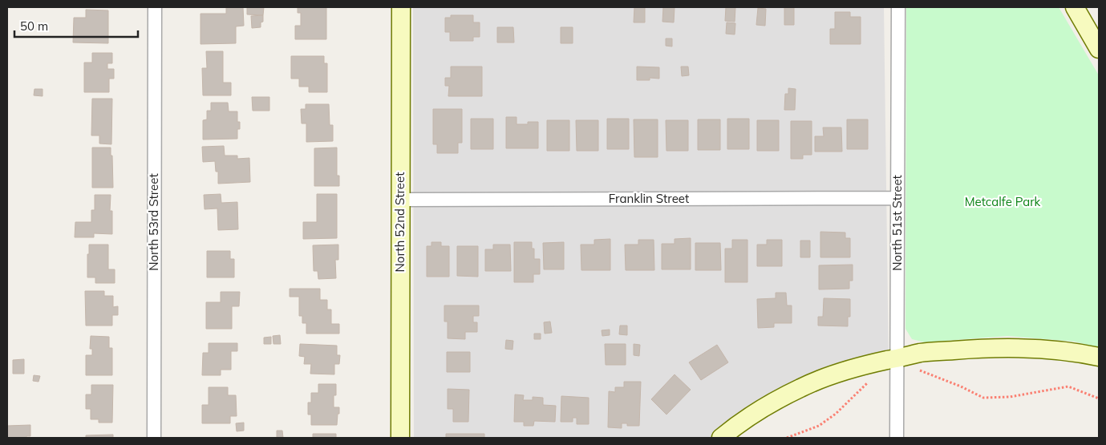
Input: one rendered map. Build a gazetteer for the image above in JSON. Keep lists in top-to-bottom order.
{
  "streets": {
    "street": [
      "Franklin Street",
      "North 53rd Street",
      "North 52nd Street",
      "North 51st Street"
    ]
  },
  "crossings": [
    ["Franklin Street", "North 52nd Street"],
    ["Franklin Street", "North 51st Street"]
  ],
  "parks": ["Metcalfe Park"],
  "scale_bar": "50 m"
}
